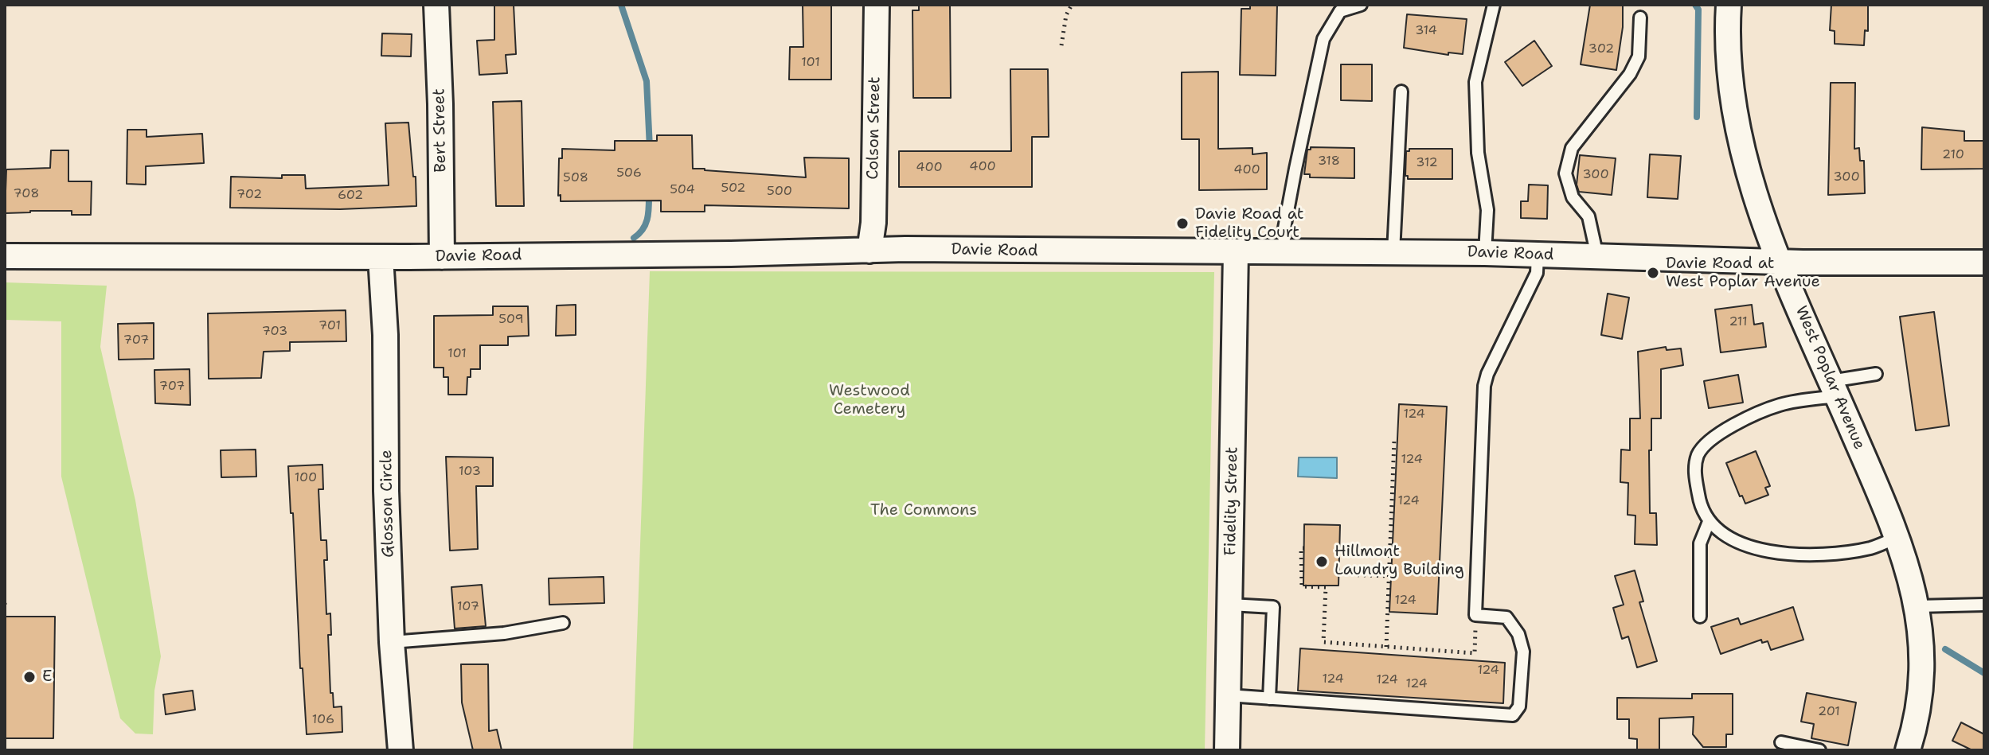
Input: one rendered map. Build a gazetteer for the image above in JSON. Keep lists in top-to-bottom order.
{
  "streets": {
    "street": [
      "Colson Street",
      "Bert Street",
      "Davie Road",
      "West Poplar Avenue",
      "Fidelity Street",
      "Glosson Circle"
    ]
  },
  "crossings": [
    ["Colson Street", "Davie Road"],
    ["Bert Street", "Davie Road"],
    ["Davie Road", "West Poplar Avenue"],
    ["Davie Road", "Fidelity Street"],
    ["Davie Road", "Glosson Circle"]
  ],
  "parks": ["Westwood Cemetery", "The Commons"],
  "places": [
    "Davie Road at Fidelity Court",
    "Davie Road at West Poplar Avenue",
    "Hillmont Laundry Building",
    "E"
  ],
  "house_numbers": [
    "314",
    "302",
    "101",
    "210",
    "318",
    "312",
    "400",
    "400",
    "400",
    "506",
    "300",
    "300",
    "508",
    "502",
    "504",
    "500",
    "708",
    "702",
    "602",
    "509",
    "211",
    "701",
    "703",
    "707",
    "101",
    "707",
    "124",
    "124",
    "103",
    "100",
    "124",
    "124",
    "107",
    "124",
    "124",
    "124",
    "124",
    "201",
    "106"
  ]
}
